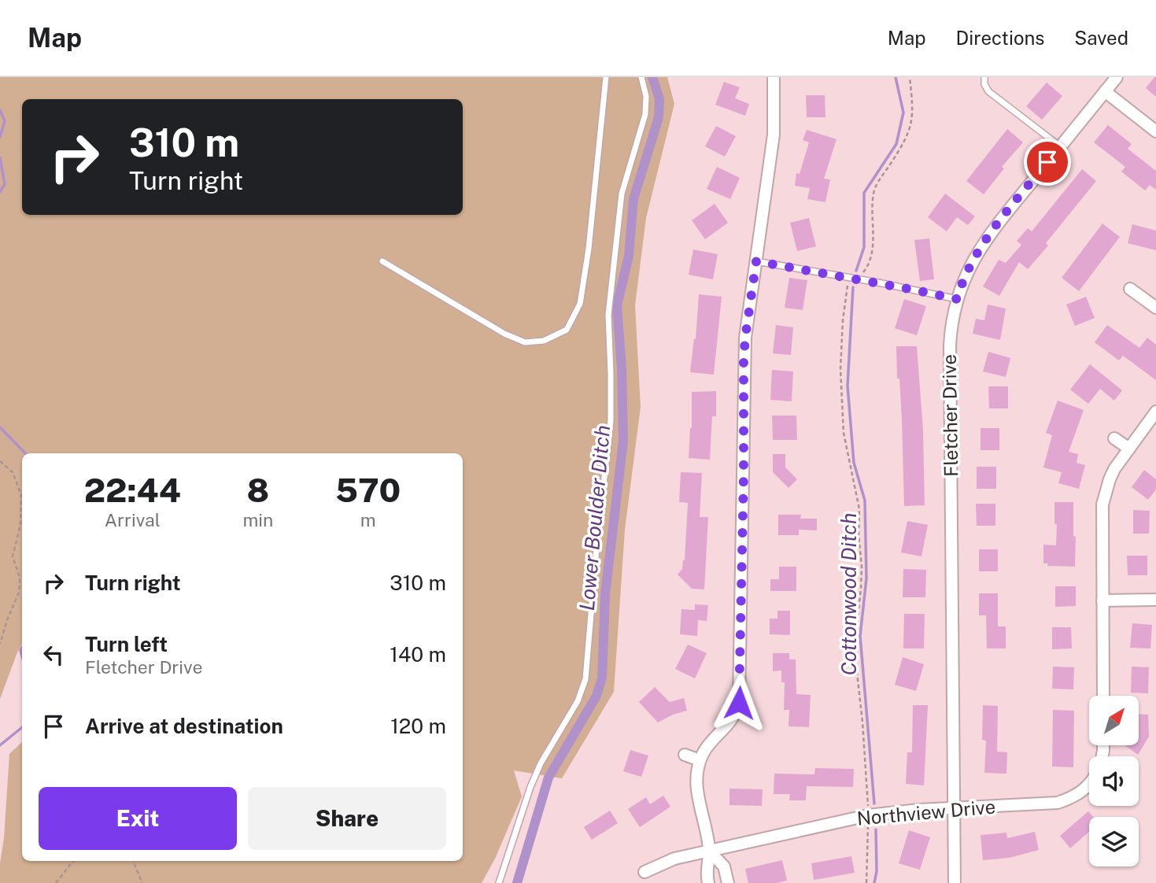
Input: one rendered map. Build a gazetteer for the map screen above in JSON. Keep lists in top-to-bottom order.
{
  "streets": {
    "street": ["Fletcher Drive", "Northview Drive"]
  },
  "crossings": [
    ["Fletcher Drive", "Northview Drive"]
  ],
  "water": ["Lower Boulder Ditch", "Cottonwood Ditch"],
  "north": "top right",
  "page": {
    "header": "Map",
    "nav": ["Map", "Directions", "Saved"],
    "turn": ["310 m", "Turn right"],
    "eta": [
      "22:44",
      "Arrival",
      "8",
      "min",
      "570",
      "m"
    ],
    "list": [
      {
        "name": "Turn right",
        "value": "310 m"
      },
      {
        "name": "Turn left",
        "note": "Fletcher Drive",
        "value": "140 m"
      },
      {
        "name": "Arrive at destination",
        "value": "120 m"
      }
    ],
    "buttons": ["Exit", "Share"]
  }
}
